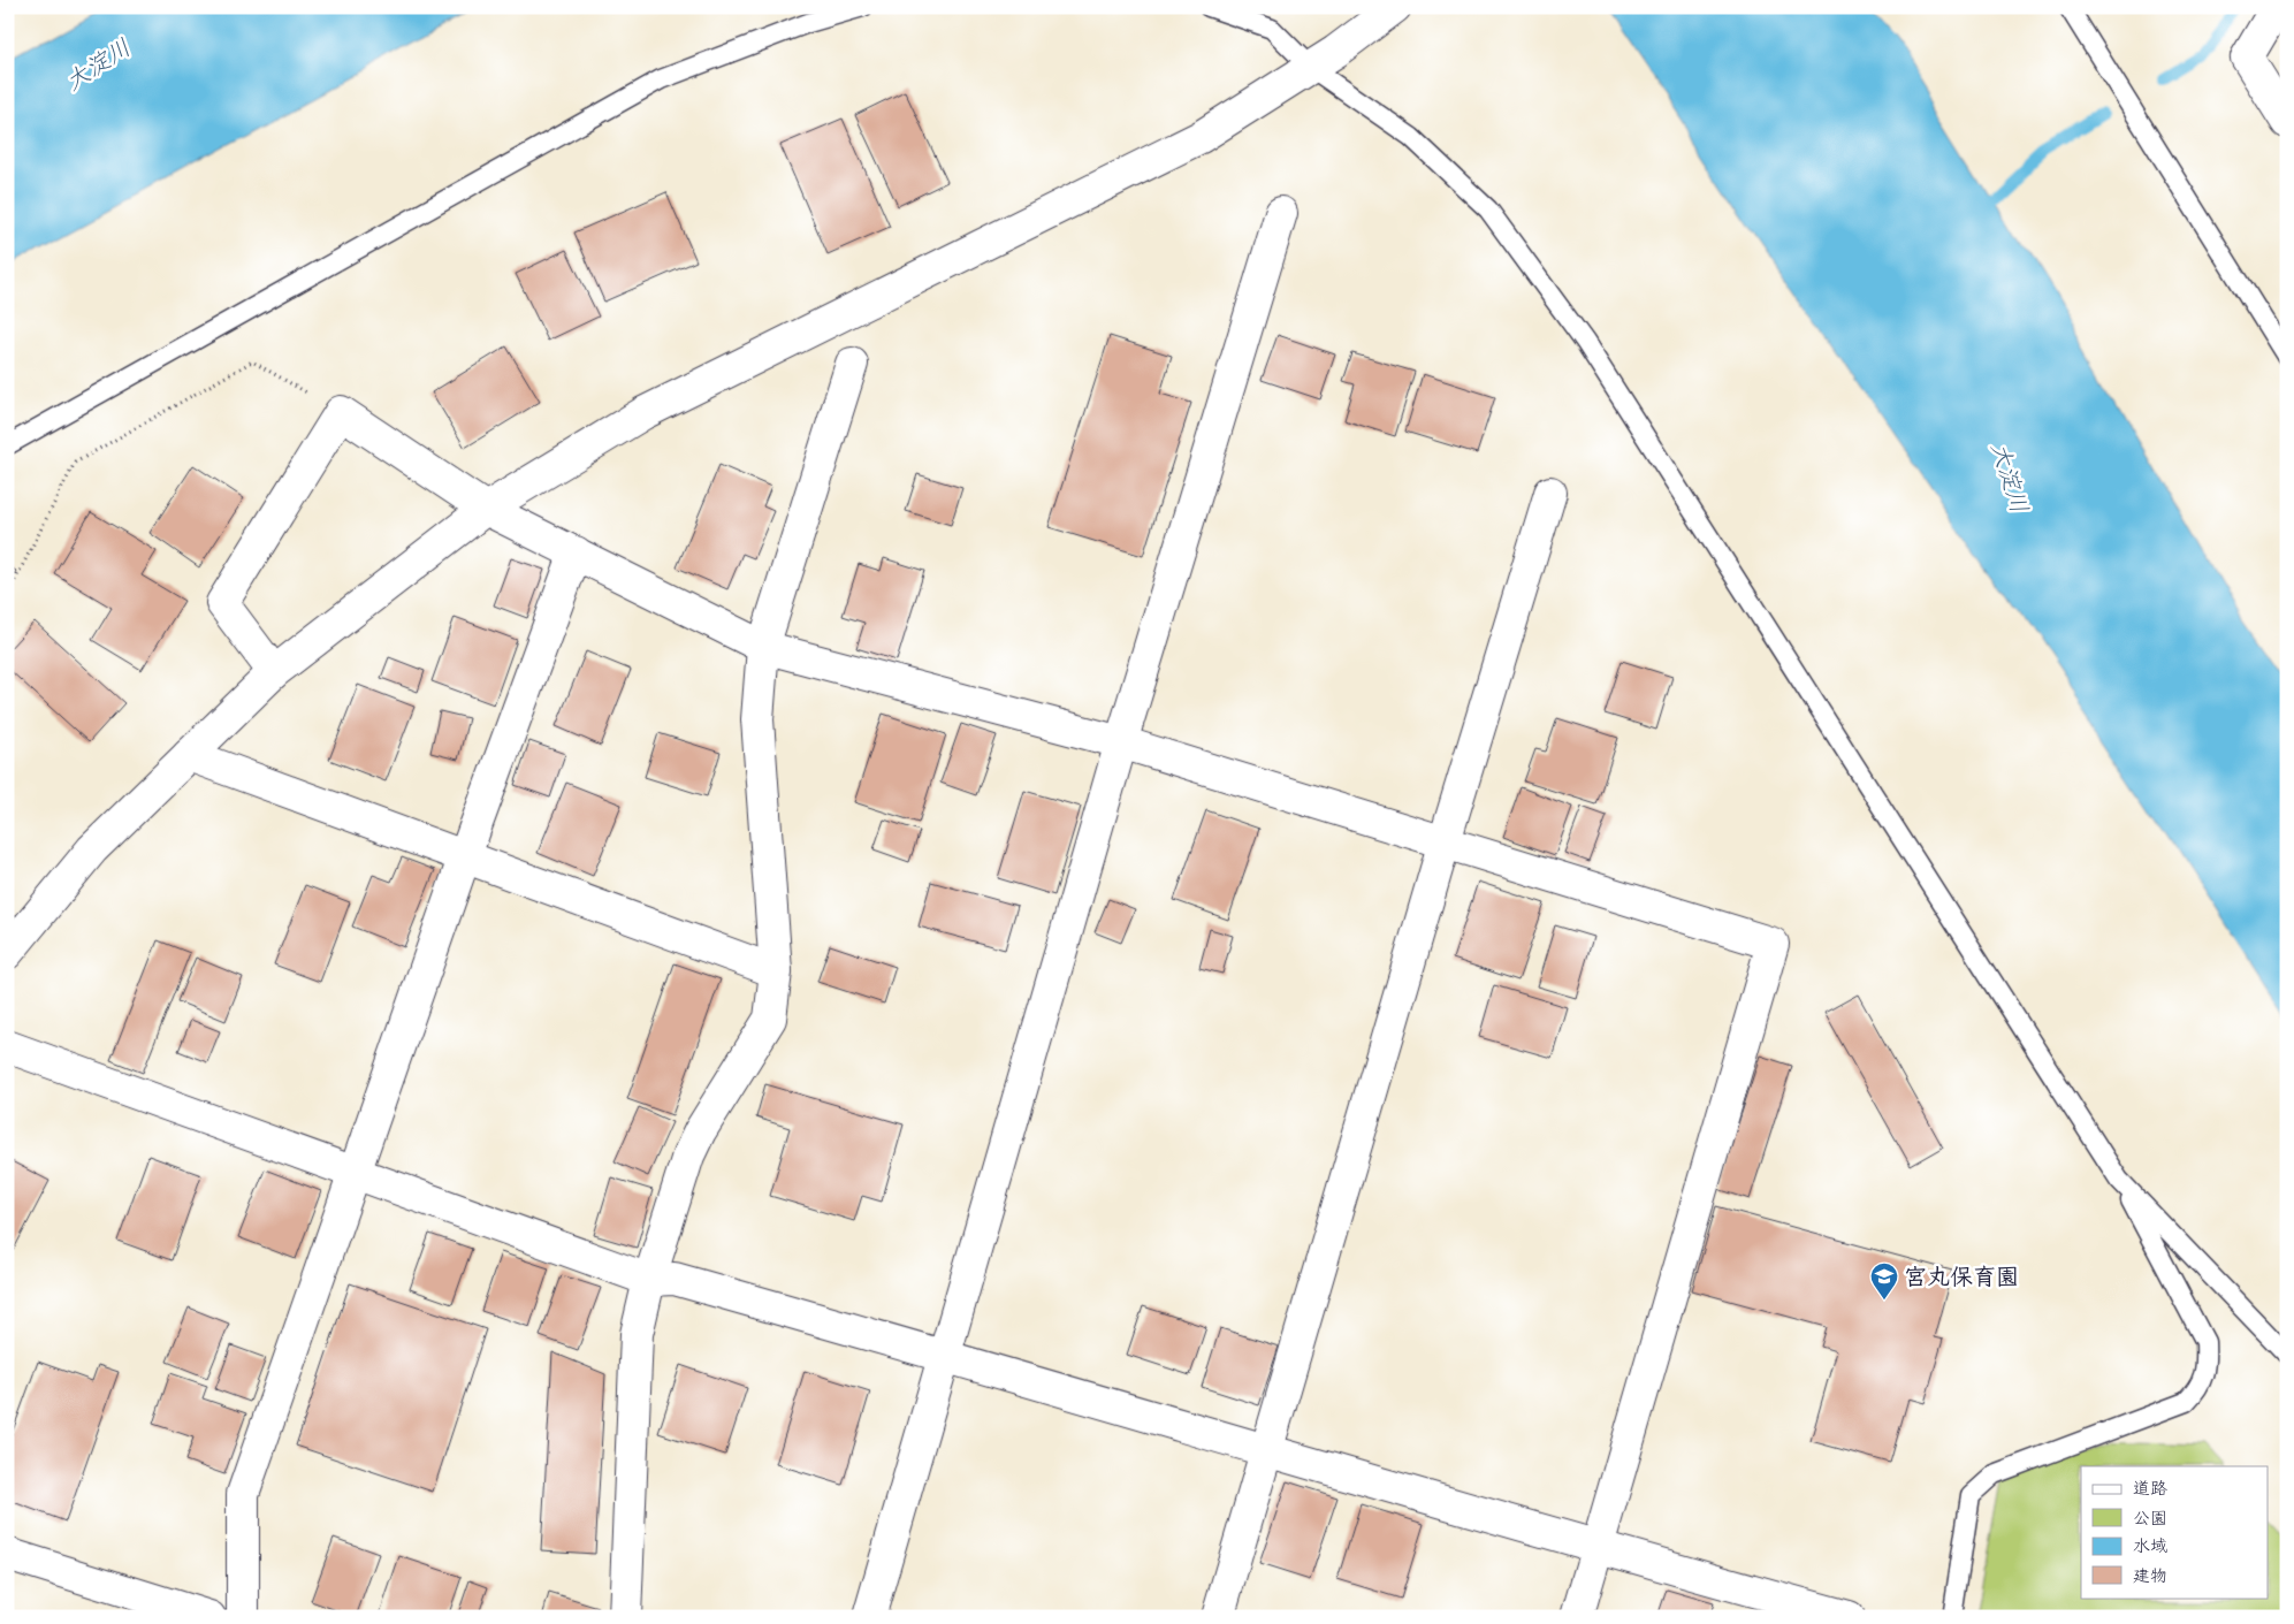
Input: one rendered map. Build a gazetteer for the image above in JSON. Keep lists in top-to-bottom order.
{
  "water": ["大淀川"],
  "places": {
    "school or university": ["宮丸保育園"]
  },
  "legend": [
    "道路",
    "公園",
    "水域",
    "建物"
  ]
}
